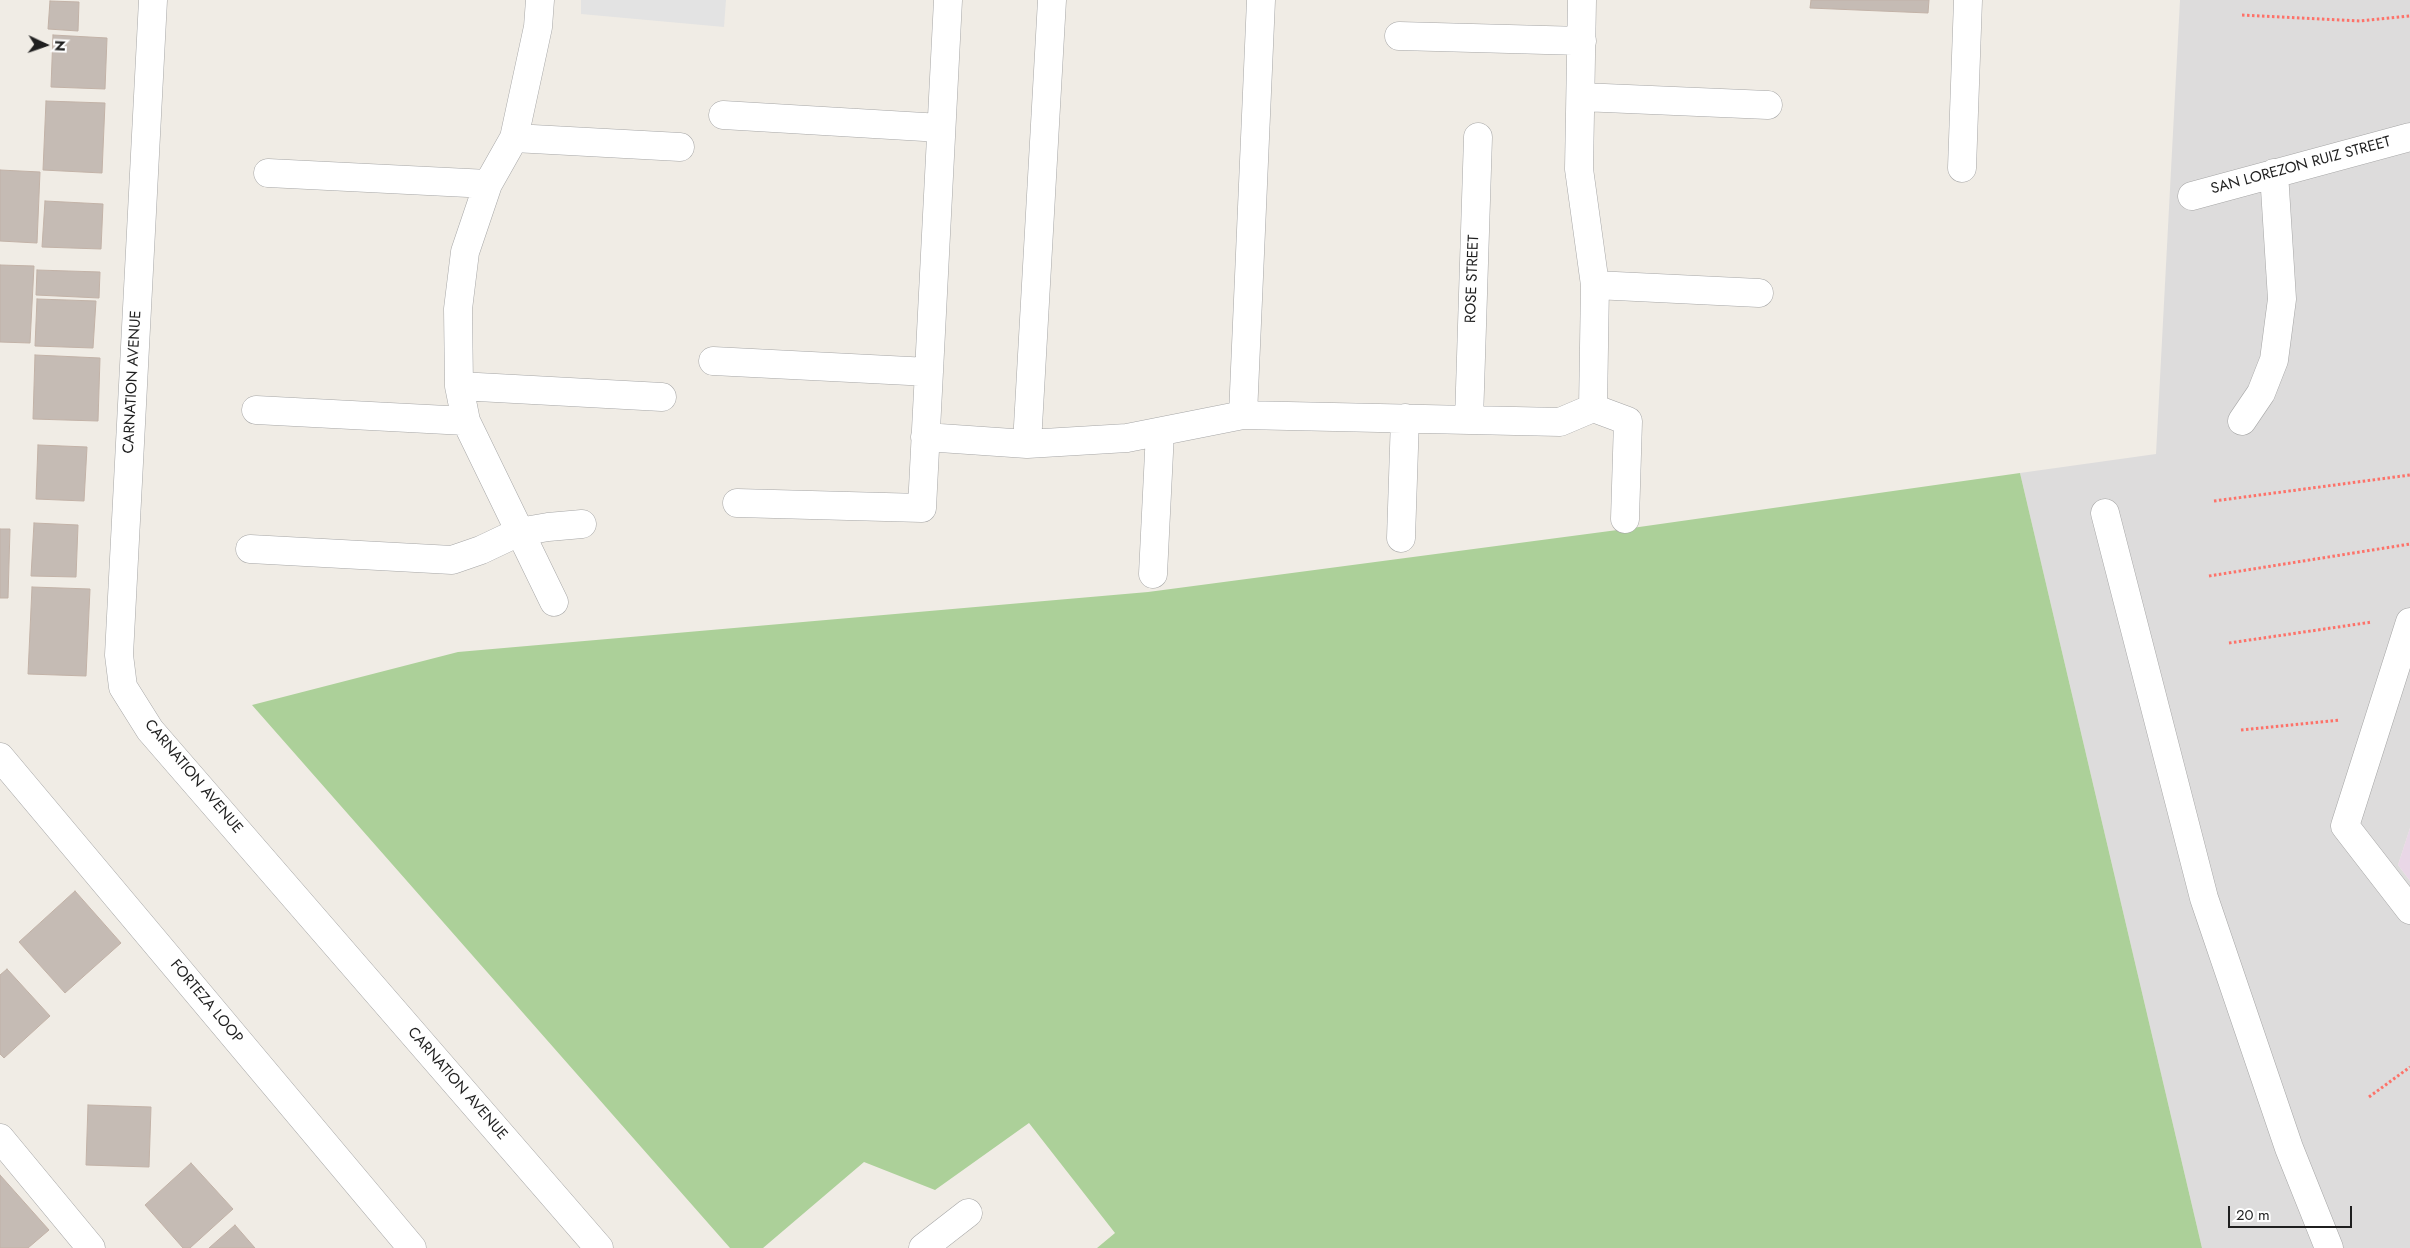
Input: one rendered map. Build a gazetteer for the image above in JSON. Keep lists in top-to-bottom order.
{
  "streets": {
    "street": [
      "SAN LOREZON RUIZ STREET",
      "ROSE STREET",
      "CARNATION AVENUE",
      "FORTEZA LOOP"
    ]
  },
  "scale_bar": "20 m",
  "north": "right"
}
